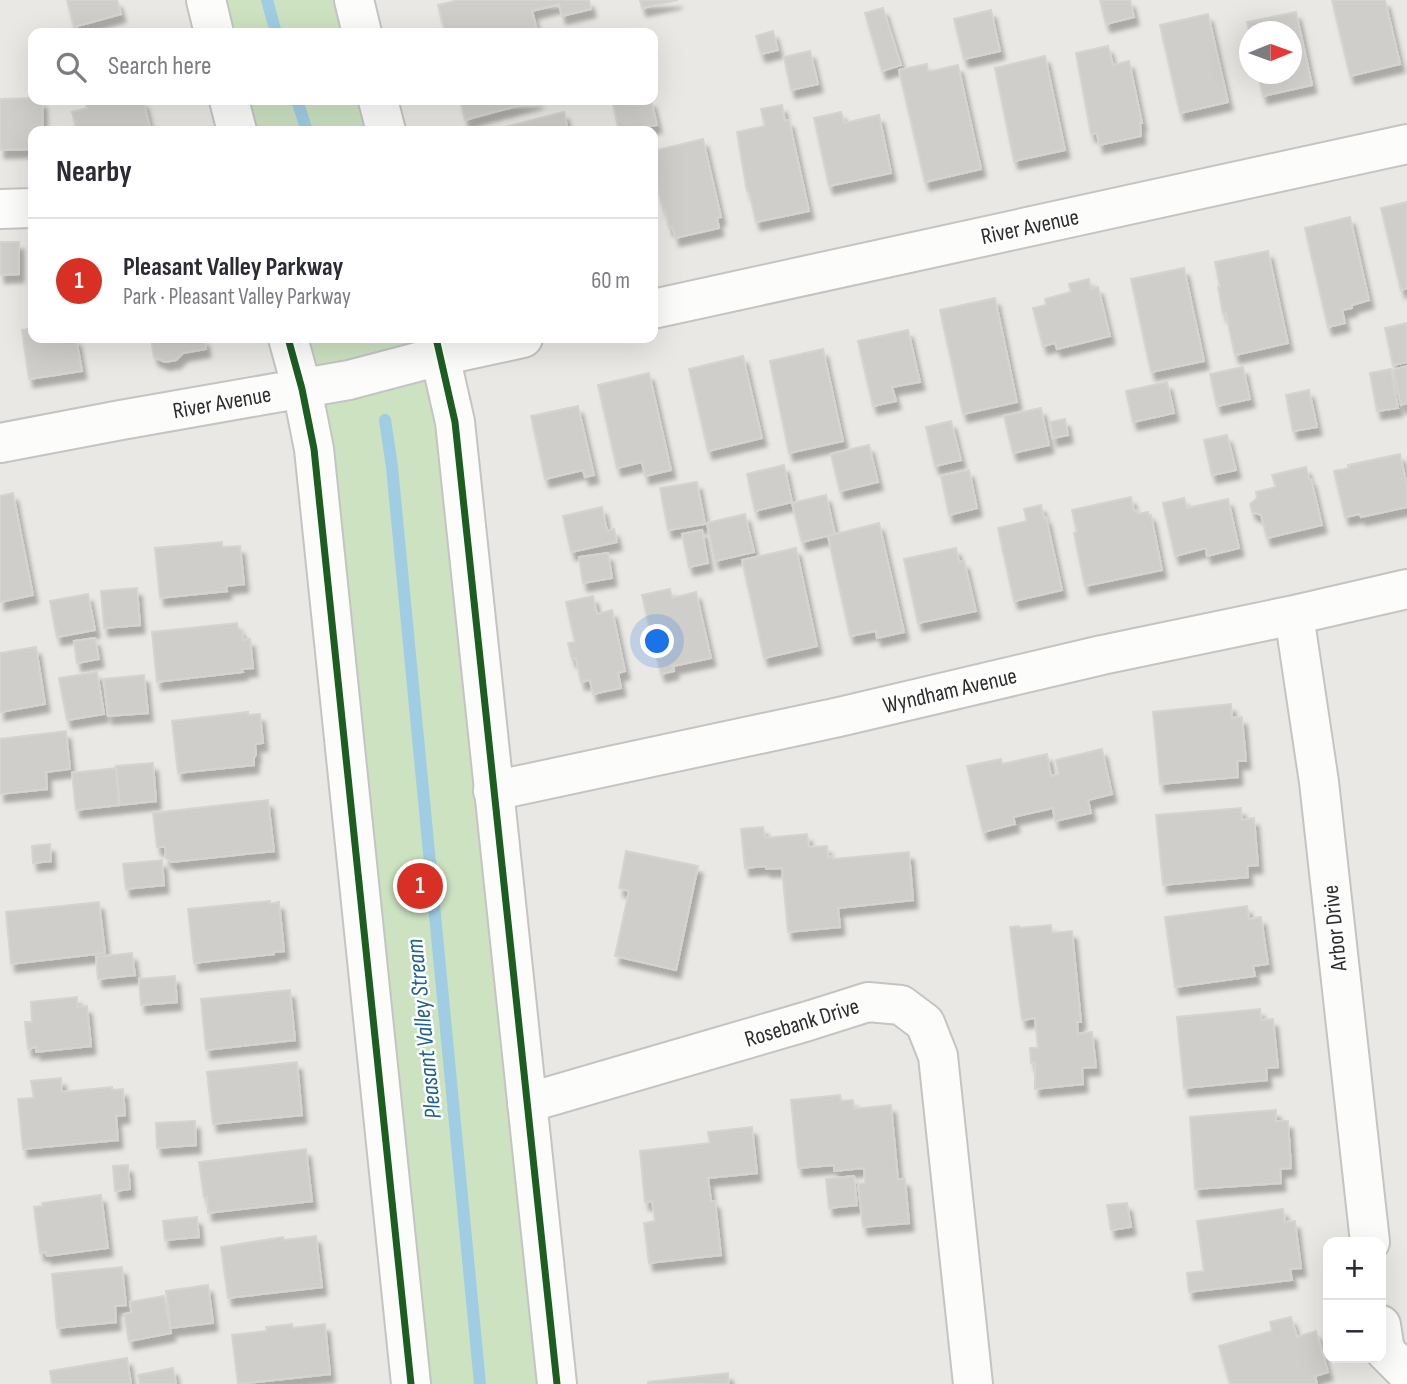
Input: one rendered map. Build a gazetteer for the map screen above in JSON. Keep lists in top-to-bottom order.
{
  "streets": {
    "street": [
      "River Avenue",
      "Wyndham Avenue",
      "Arbor Drive",
      "Rosebank Drive"
    ]
  },
  "crossings": [
    ["Wyndham Avenue", "Arbor Drive"]
  ],
  "water": ["Pleasant Valley Stream"],
  "north": "right",
  "page": {
    "search": "Search here",
    "heading": "Nearby",
    "list": [
      {
        "mark": "1",
        "name": "Pleasant Valley Parkway",
        "note": "Park · Pleasant Valley Parkway",
        "value": "60 m"
      }
    ],
    "pins": "1",
    "map_buttons": ["+", "−"]
  }
}
